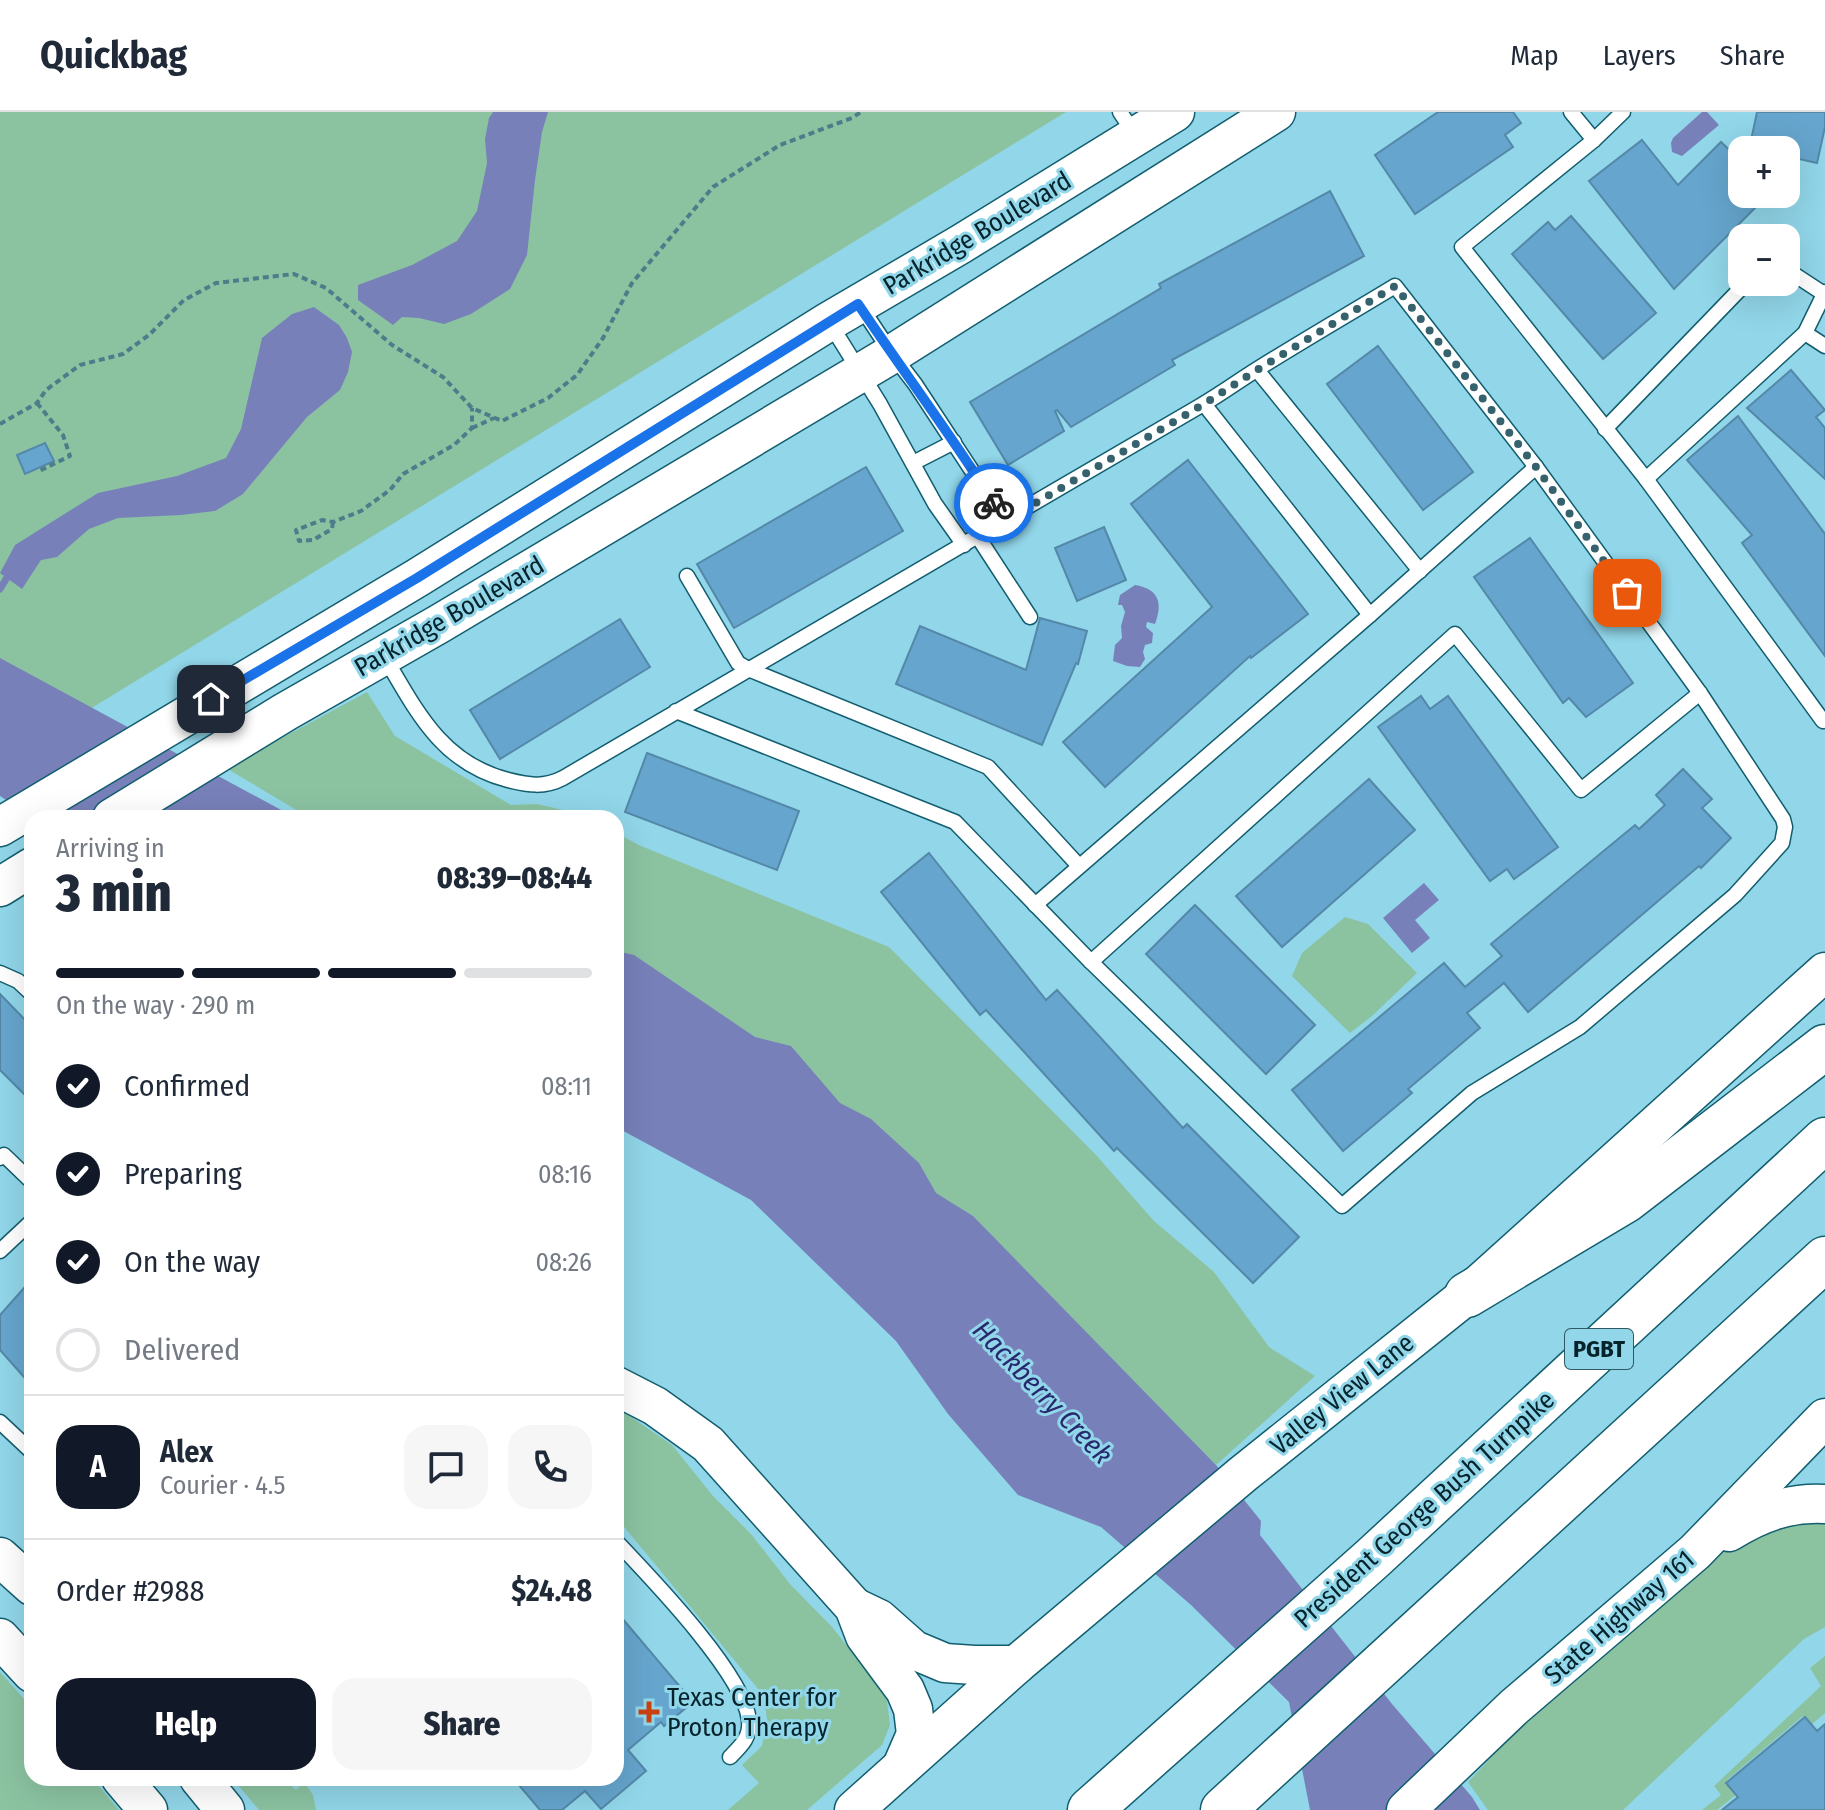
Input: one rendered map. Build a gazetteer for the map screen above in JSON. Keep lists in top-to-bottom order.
{
  "streets": {
    "highway": ["PGBT", "President George Bush Turnpike"],
    "main road": ["Parkridge Boulevard", "Valley View Lane", "State Highway 161"]
  },
  "water": ["Hackberry Creek"],
  "places": {
    "health": ["Texas Center for Proton Therapy"]
  },
  "page": {
    "header": "Quickbag",
    "nav": ["Map", "Layers", "Share"],
    "map_buttons": ["+", "−"],
    "heading": ["3 min", "Arriving in", "08:39–08:44"],
    "panel": [
      "Alex",
      "Courier · 4.5",
      "Order #2988",
      "$24.48"
    ],
    "bar": "On the way · 290 m",
    "list": [
      ["Confirmed", "08:11"],
      ["Preparing", "08:16"],
      ["On the way", "08:26"],
      "Delivered"
    ],
    "round": "A",
    "buttons": ["Help", "Share"]
  }
}
